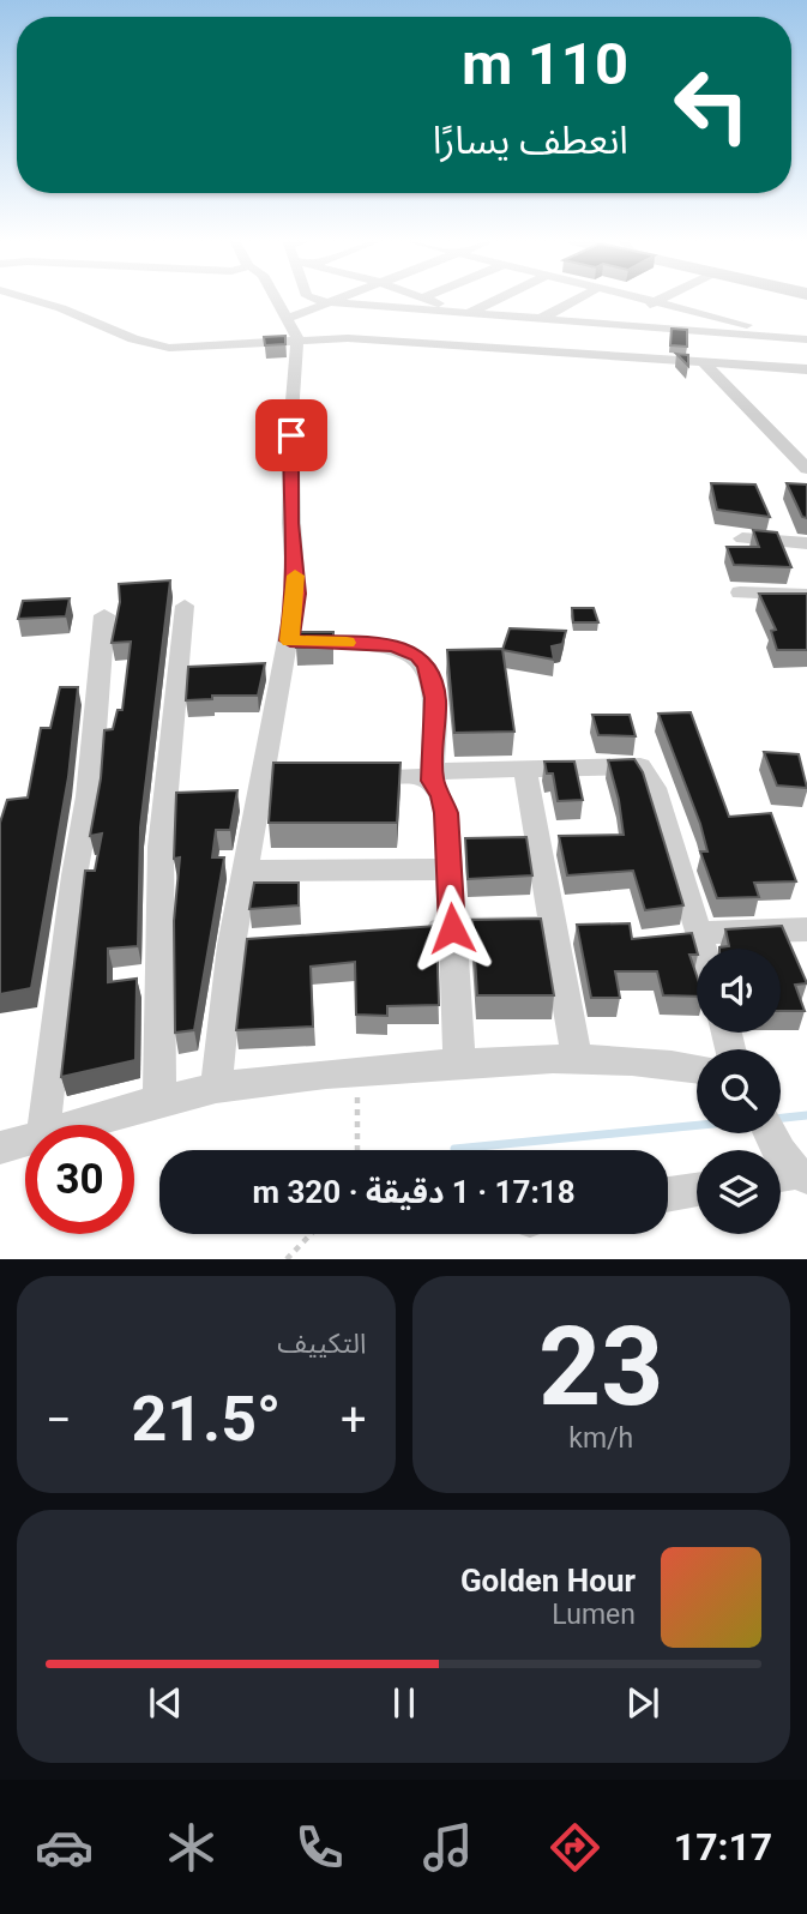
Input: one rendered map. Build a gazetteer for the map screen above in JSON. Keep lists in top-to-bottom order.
{
  "page": {
    "turn": ["110 m", "انعطف يسارًا"],
    "limit": "30",
    "trip": "17:18 · 1 دقيقة · 320 m",
    "tile": [
      ["23", "km/h"],
      "التكييف"
    ],
    "heat": ["−", "21.5°", "+"],
    "song": ["Golden Hour", "Lumen"],
    "tabs": "17:17"
  }
}
